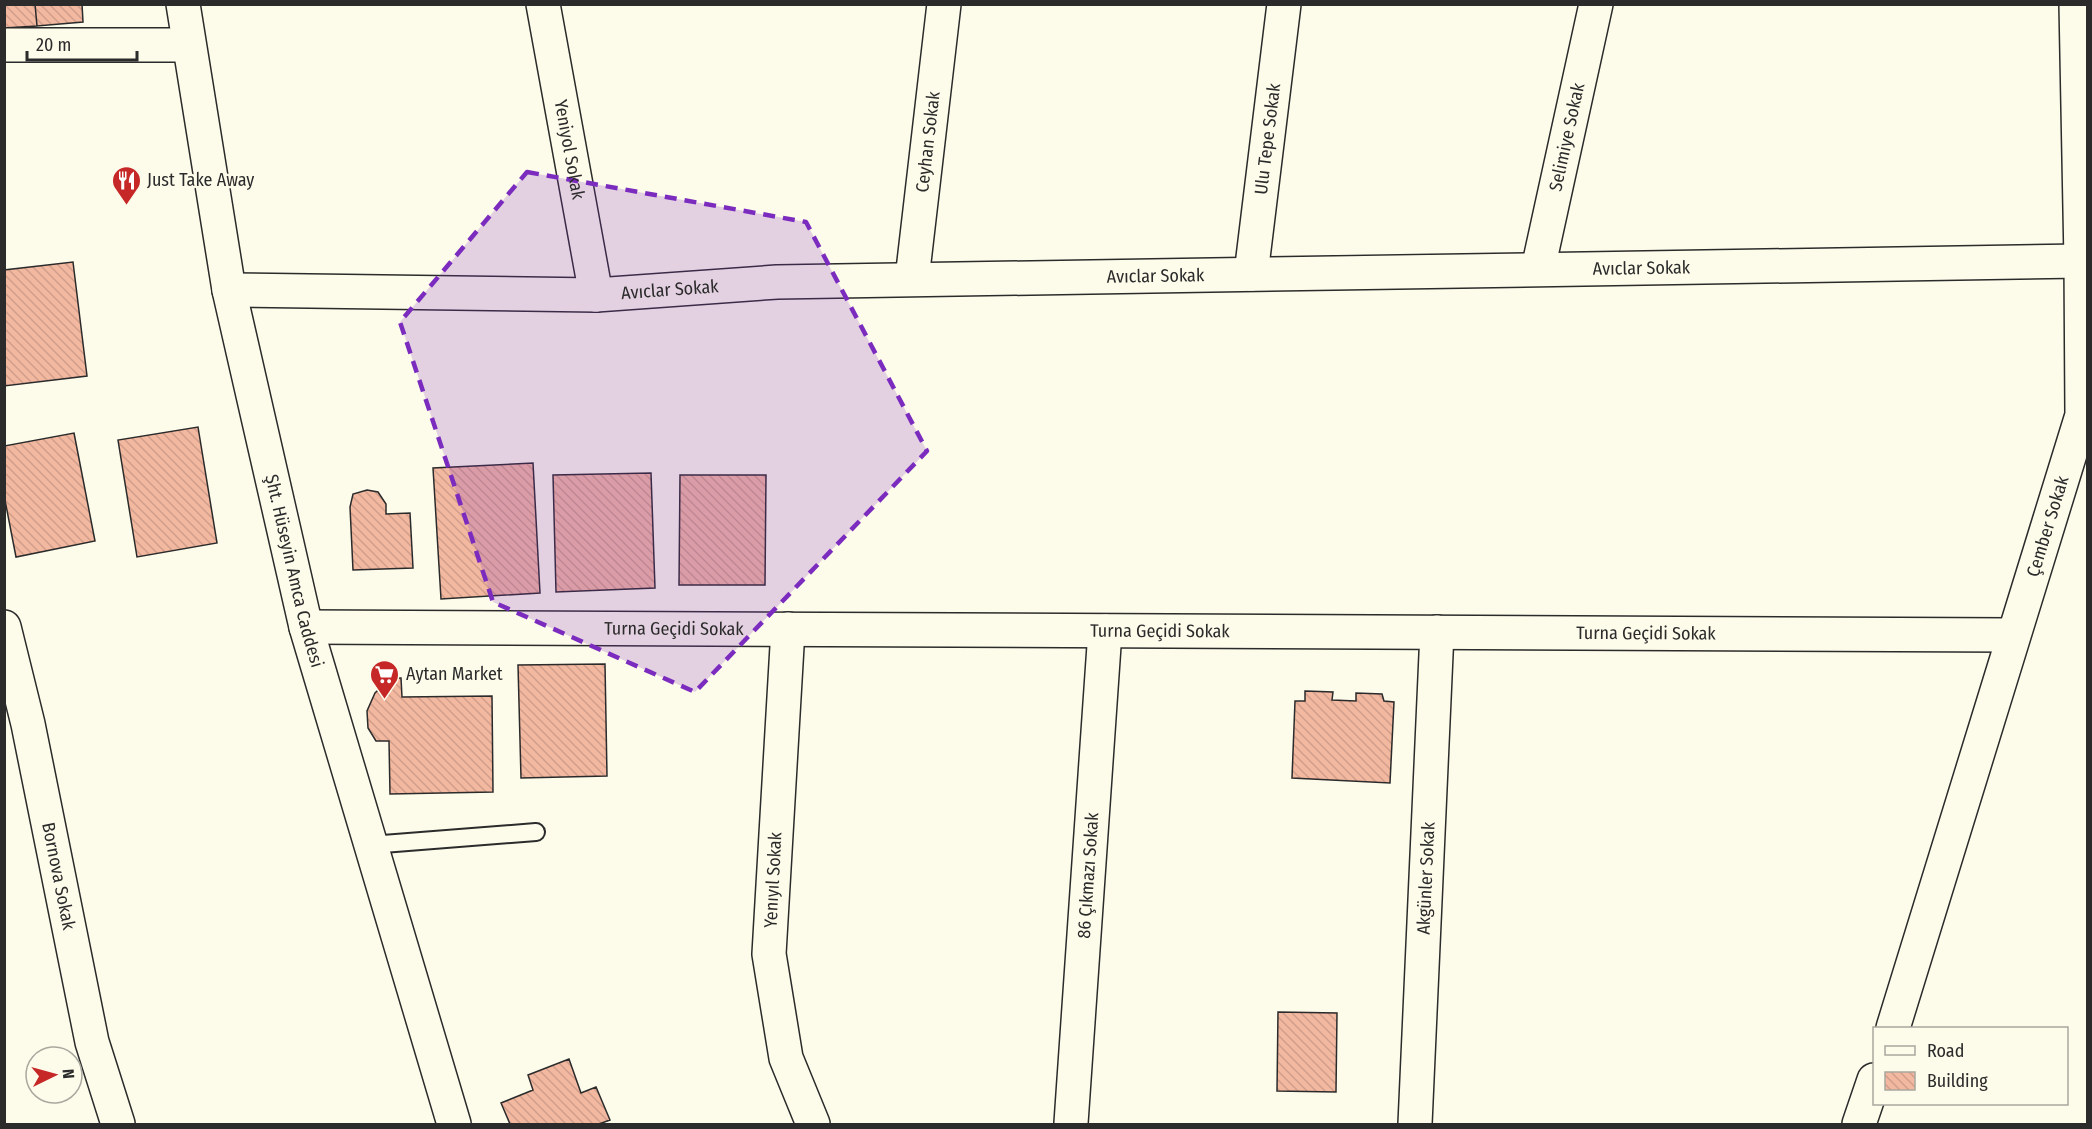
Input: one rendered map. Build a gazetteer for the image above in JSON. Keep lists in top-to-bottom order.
{
  "streets": {
    "street": [
      "Selimiye Sokak",
      "Ulu Tepe Sokak",
      "Ceyhan Sokak",
      "Yeniyol Sokak",
      "Avıclar Sokak",
      "Çember Sokak",
      "Şht. Hüseyin Amca Caddesi",
      "Turna Geçidi Sokak",
      "Bornova Sokak",
      "86 Çıkmazı Sokak",
      "Akgünler Sokak",
      "Yenıyıl Sokak"
    ]
  },
  "crossings": [
    ["Selimiye Sokak", "Avıclar Sokak"],
    ["Ulu Tepe Sokak", "Avıclar Sokak"],
    ["Ceyhan Sokak", "Avıclar Sokak"],
    ["Yeniyol Sokak", "Avıclar Sokak"],
    ["Avıclar Sokak", "Çember Sokak"],
    ["Avıclar Sokak", "Şht. Hüseyin Amca Caddesi"],
    ["Çember Sokak", "Turna Geçidi Sokak"],
    ["Şht. Hüseyin Amca Caddesi", "Turna Geçidi Sokak"],
    ["Turna Geçidi Sokak", "86 Çıkmazı Sokak"],
    ["Turna Geçidi Sokak", "Akgünler Sokak"],
    ["Turna Geçidi Sokak", "Yenıyıl Sokak"]
  ],
  "places": {
    "restaurant": ["Just Take Away"],
    "supermarket": ["Aytan Market"]
  },
  "legend": ["Road", "Building"],
  "scale_bar": "20 m",
  "north": "right"
}
